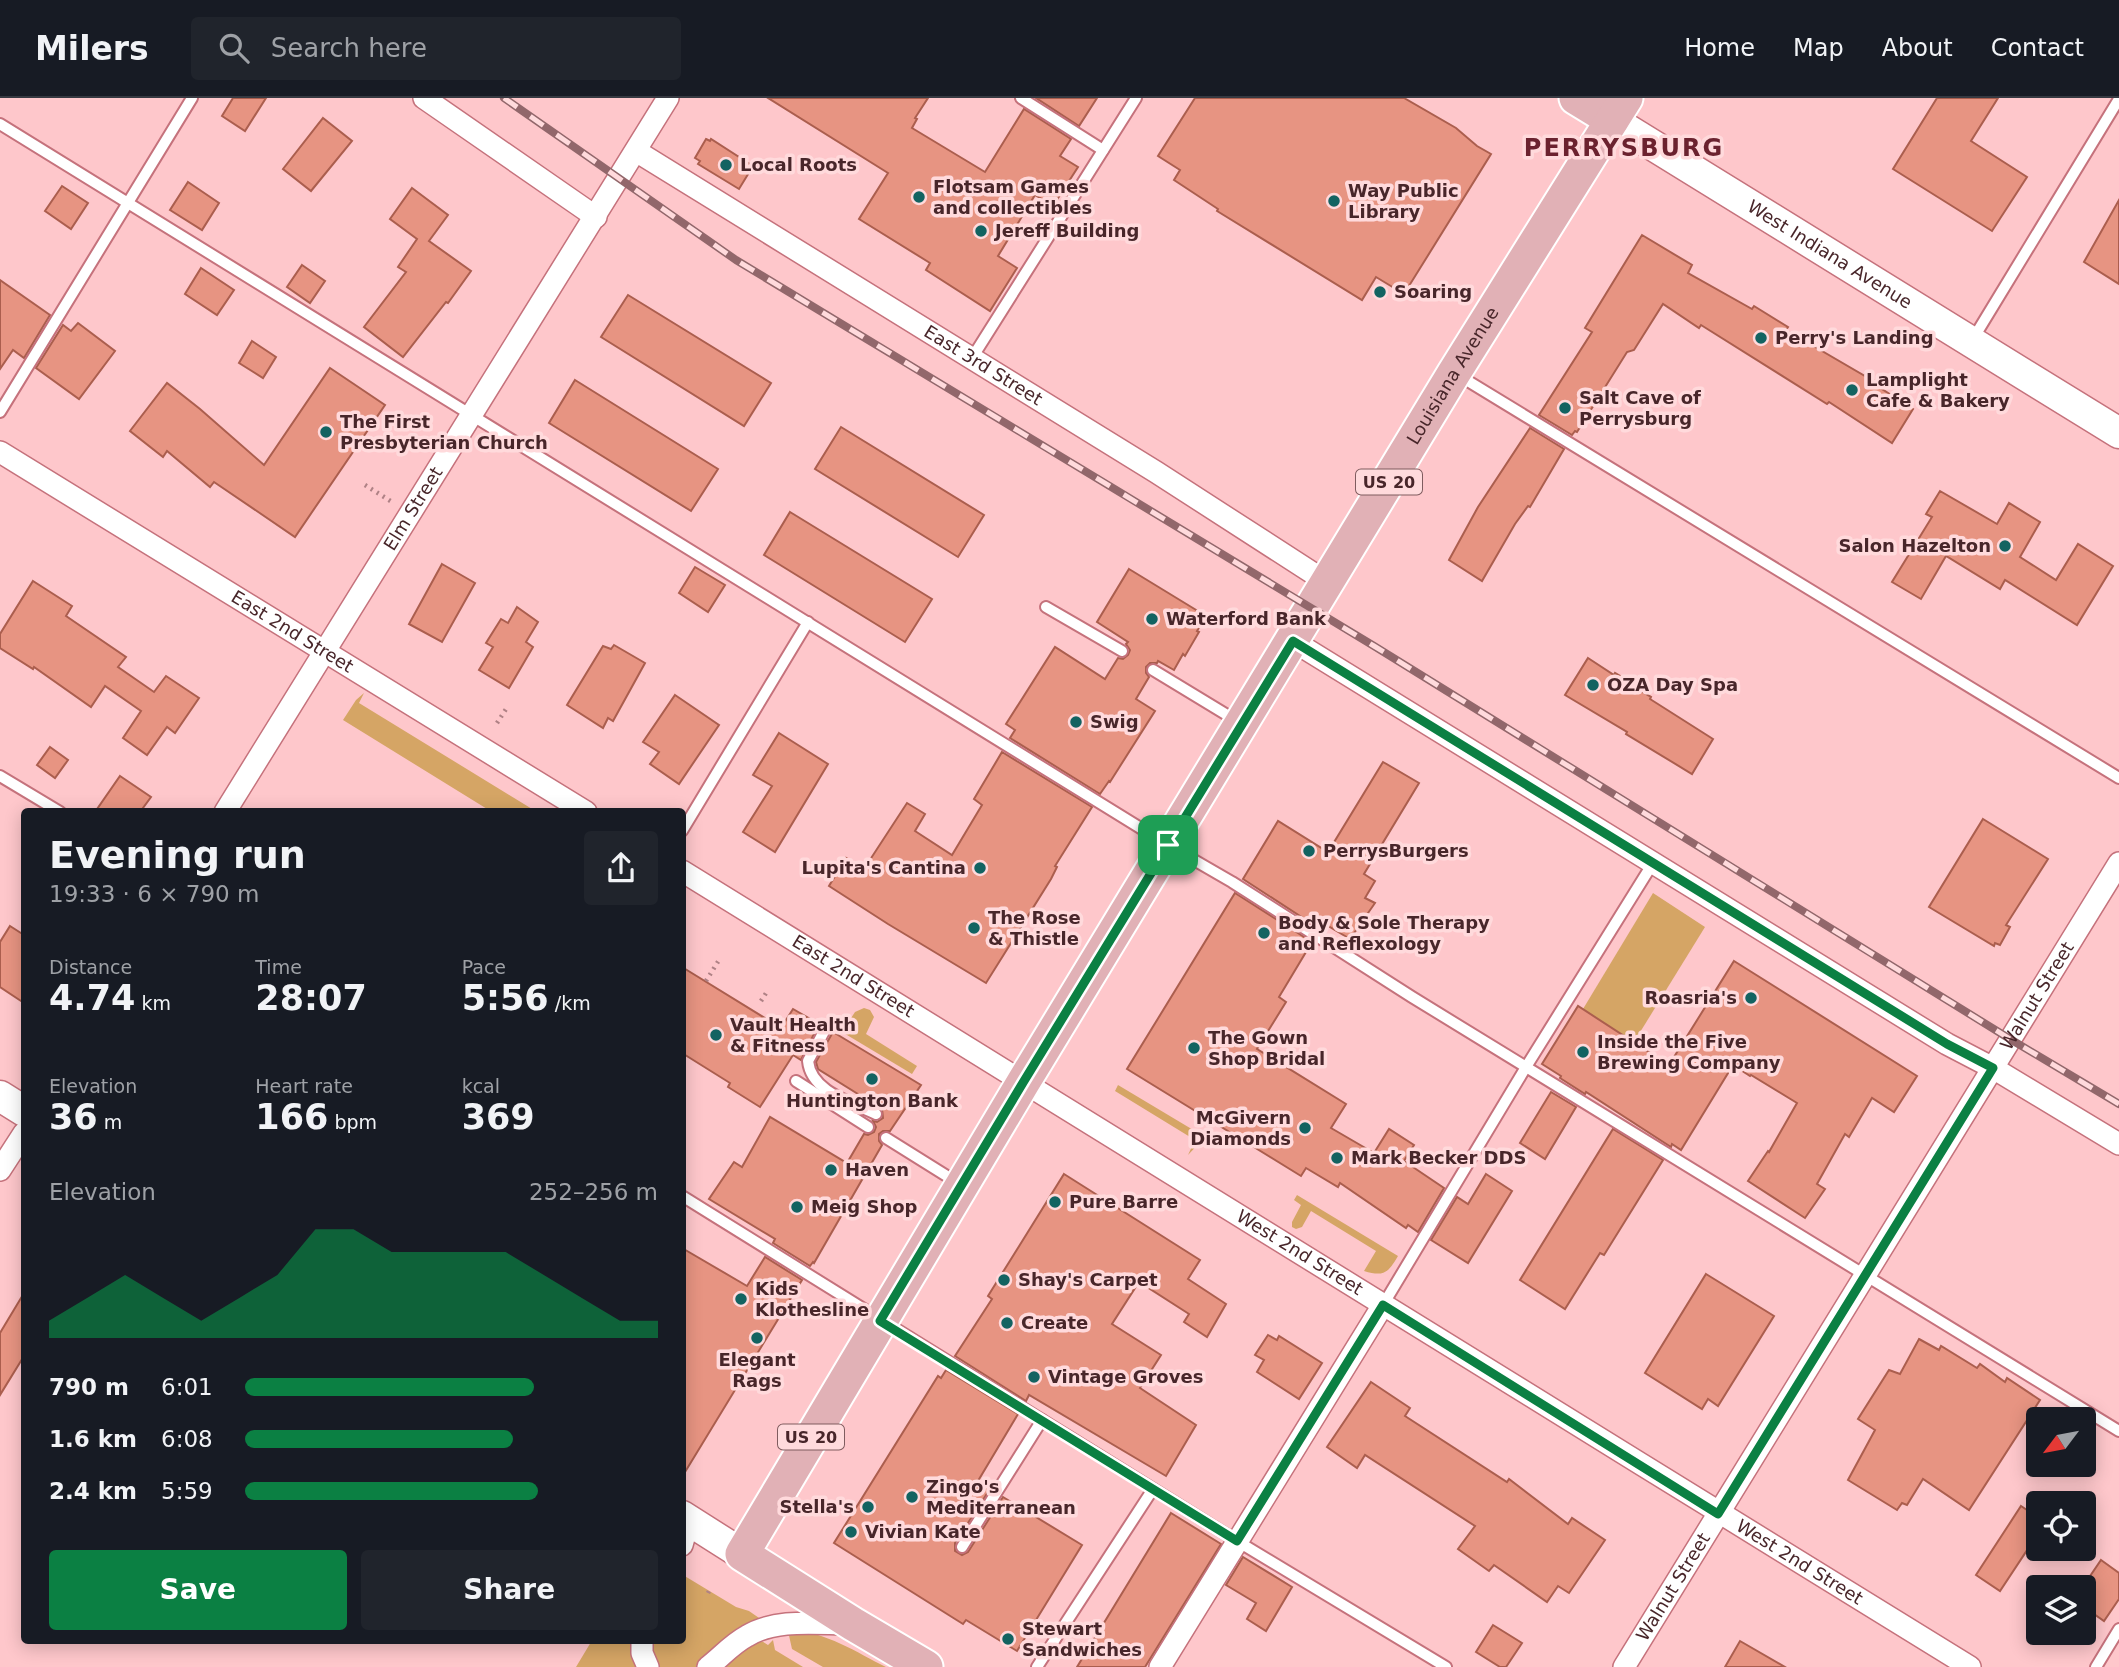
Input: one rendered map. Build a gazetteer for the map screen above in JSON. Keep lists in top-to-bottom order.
{
  "streets": {
    "main road": ["West Indiana Avenue", "Louisiana Avenue", "US 20"],
    "street": [
      "East 3rd Street",
      "Elm Street",
      "East 2nd Street",
      "Walnut Street",
      "West 2nd Street"
    ]
  },
  "crossings": [
    ["West Indiana Avenue", "Louisiana Avenue"],
    ["East 3rd Street", "Louisiana Avenue"],
    ["East 3rd Street", "Elm Street"],
    ["Louisiana Avenue", "East 2nd Street"],
    ["Louisiana Avenue", "West 2nd Street"],
    ["Elm Street", "East 2nd Street"],
    ["East 2nd Street", "West 2nd Street"],
    ["Walnut Street", "West 2nd Street"]
  ],
  "districts": ["PERRYSBURG"],
  "places": [
    "Local Roots",
    "Flotsam Games and collectibles",
    "Way Public Library",
    "Jereff Building",
    "Soaring",
    "Perry's Landing",
    "Lamplight Cafe & Bakery",
    "Salt Cave of Perrysburg",
    "The First Presbyterian Church",
    "Salon Hazelton",
    "Waterford Bank",
    "OZA Day Spa",
    "Swig",
    "PerrysBurgers",
    "Lupita's Cantina",
    "The Rose & Thistle",
    "Body & Sole Therapy and Reflexology",
    "Roasria's",
    "Vault Health & Fitness",
    "The Gown Shop Bridal",
    "Inside the Five Brewing Company",
    "Huntington Bank",
    "McGivern Diamonds",
    "Mark Becker DDS",
    "Haven",
    "Pure Barre",
    "Meig Shop",
    "Shay's Carpet",
    "Kids Klothesline",
    "Create",
    "Elegant Rags",
    "Vintage Groves",
    "Zingo's Mediterranean",
    "Stella's",
    "Vivian Kate",
    "Stewart Sandwiches"
  ],
  "north": "bottom left",
  "page": {
    "header": "Milers",
    "search": "Search here",
    "nav": [
      "Home",
      "Map",
      "About",
      "Contact"
    ],
    "heading": ["Evening run", "19:33 · 6 × 790 m"],
    "stats": [
      ["Distance", "4.74 km"],
      ["Time", "28:07"],
      ["Pace", "5:56 /km"],
      ["Elevation", "36 m"],
      ["Heart rate", "166 bpm"],
      ["kcal", "369"]
    ],
    "chart": ["Elevation", "252–256 m"],
    "list": [
      {
        "name": "790 m",
        "note": "6:01"
      },
      {
        "name": "1.6 km",
        "note": "6:08"
      },
      {
        "name": "2.4 km",
        "note": "5:59"
      }
    ],
    "buttons": ["Save", "Share"]
  }
}
